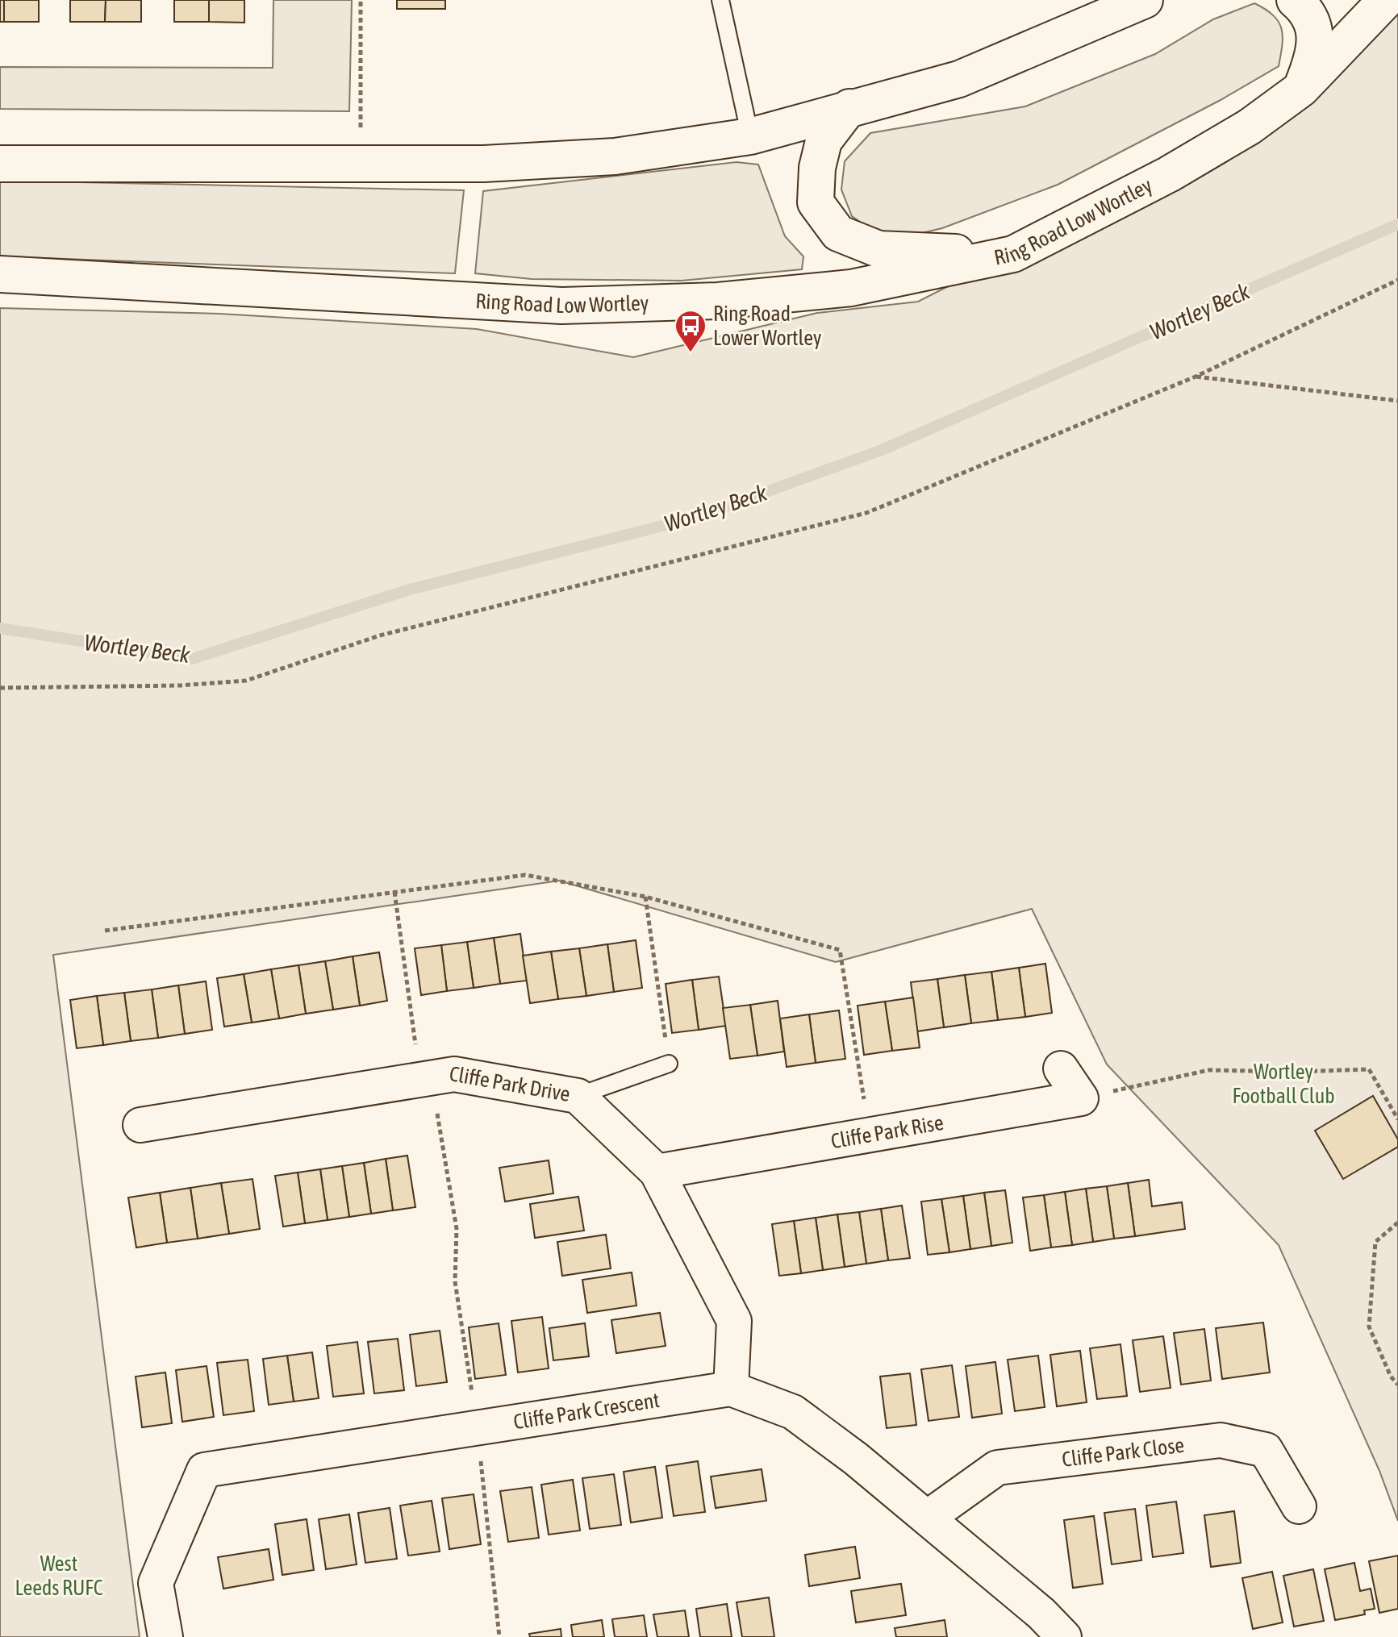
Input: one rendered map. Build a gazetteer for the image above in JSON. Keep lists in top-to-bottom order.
{
  "streets": {
    "highway": ["Ring Road Low Wortley"],
    "street": [
      "Cliffe Park Drive",
      "Cliffe Park Rise",
      "Cliffe Park Crescent",
      "Cliffe Park Close"
    ]
  },
  "crossings": [
    ["Cliffe Park Drive", "Cliffe Park Rise"],
    ["Cliffe Park Drive", "Cliffe Park Crescent"],
    ["Cliffe Park Crescent", "Cliffe Park Close"]
  ],
  "water": ["Wortley Beck"],
  "parks": ["Wortley Football Club", "West Leeds RUFC"],
  "places": {
    "bus stop": ["Ring Road Lower Wortley"]
  }
}
